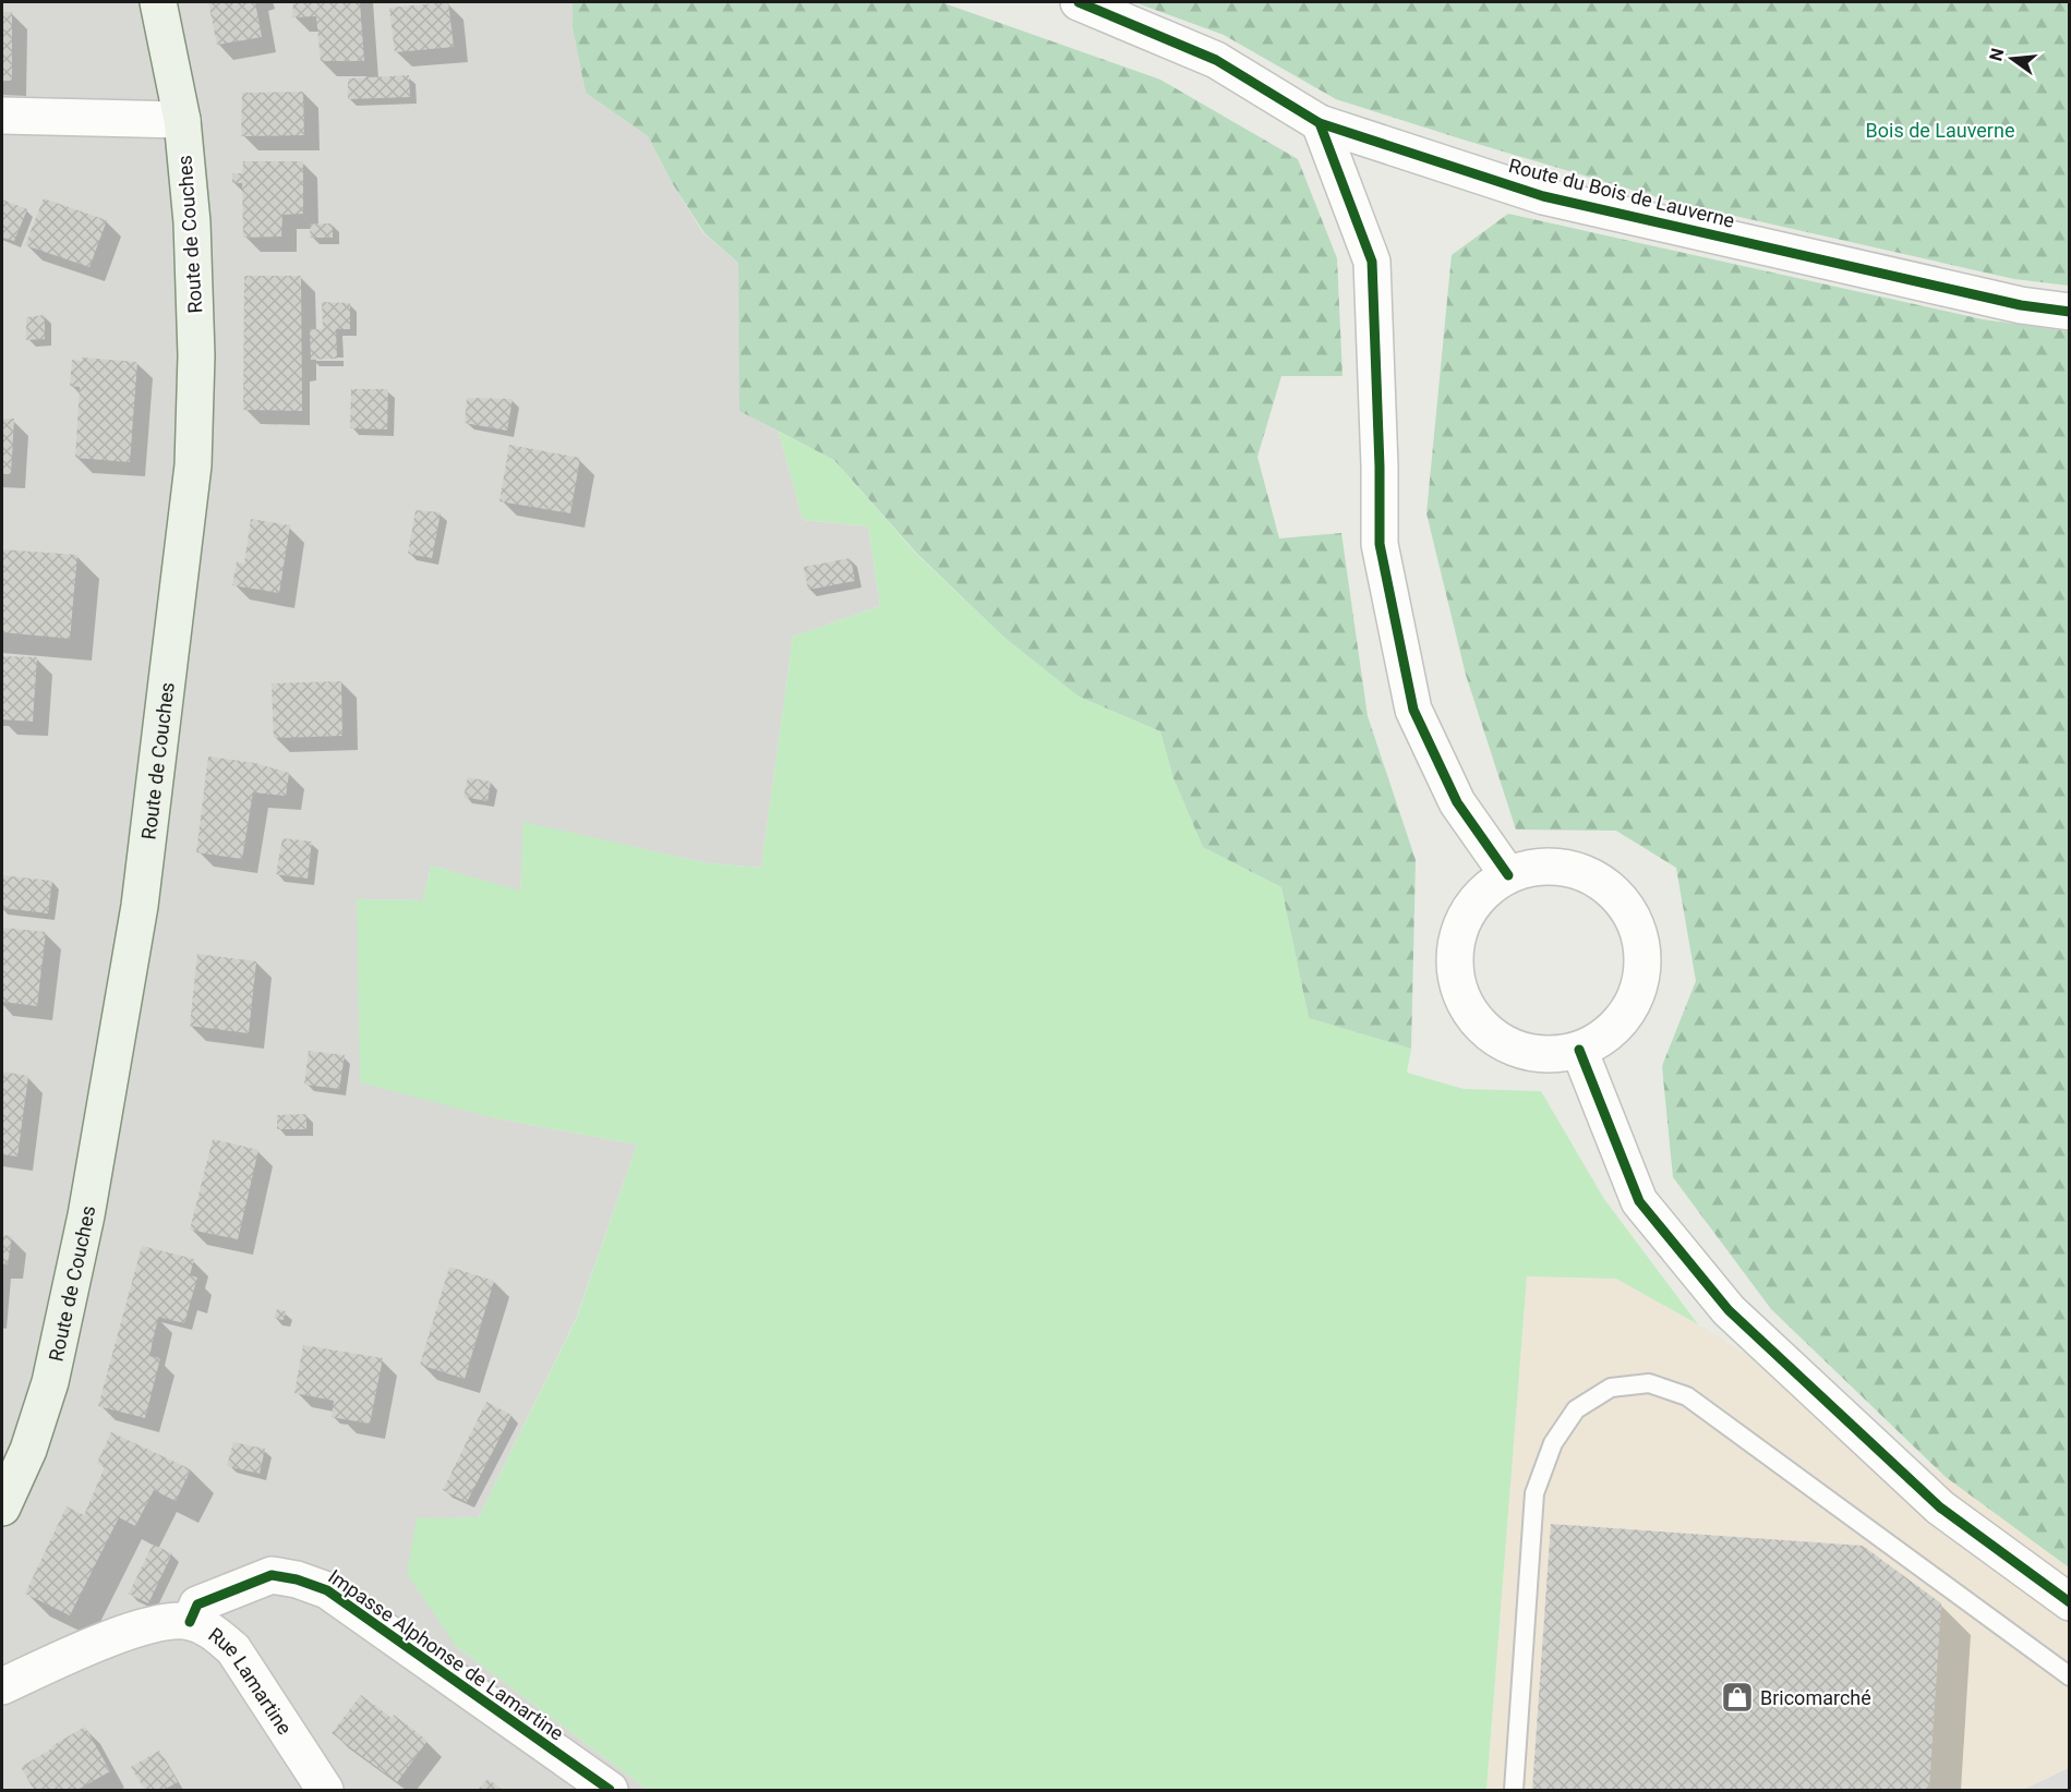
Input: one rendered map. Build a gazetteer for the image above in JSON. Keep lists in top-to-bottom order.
{
  "streets": {
    "main road": ["Route de Couches"],
    "street": ["Route du Bois de Lauverne", "Impasse Alphonse de Lamartine", "Rue Lamartine"]
  },
  "crossings": [
    ["Impasse Alphonse de Lamartine", "Rue Lamartine"]
  ],
  "parks": ["Bois de Lauverne"],
  "places": {
    "shop": ["Bricomarché"]
  },
  "north": "left"
}
